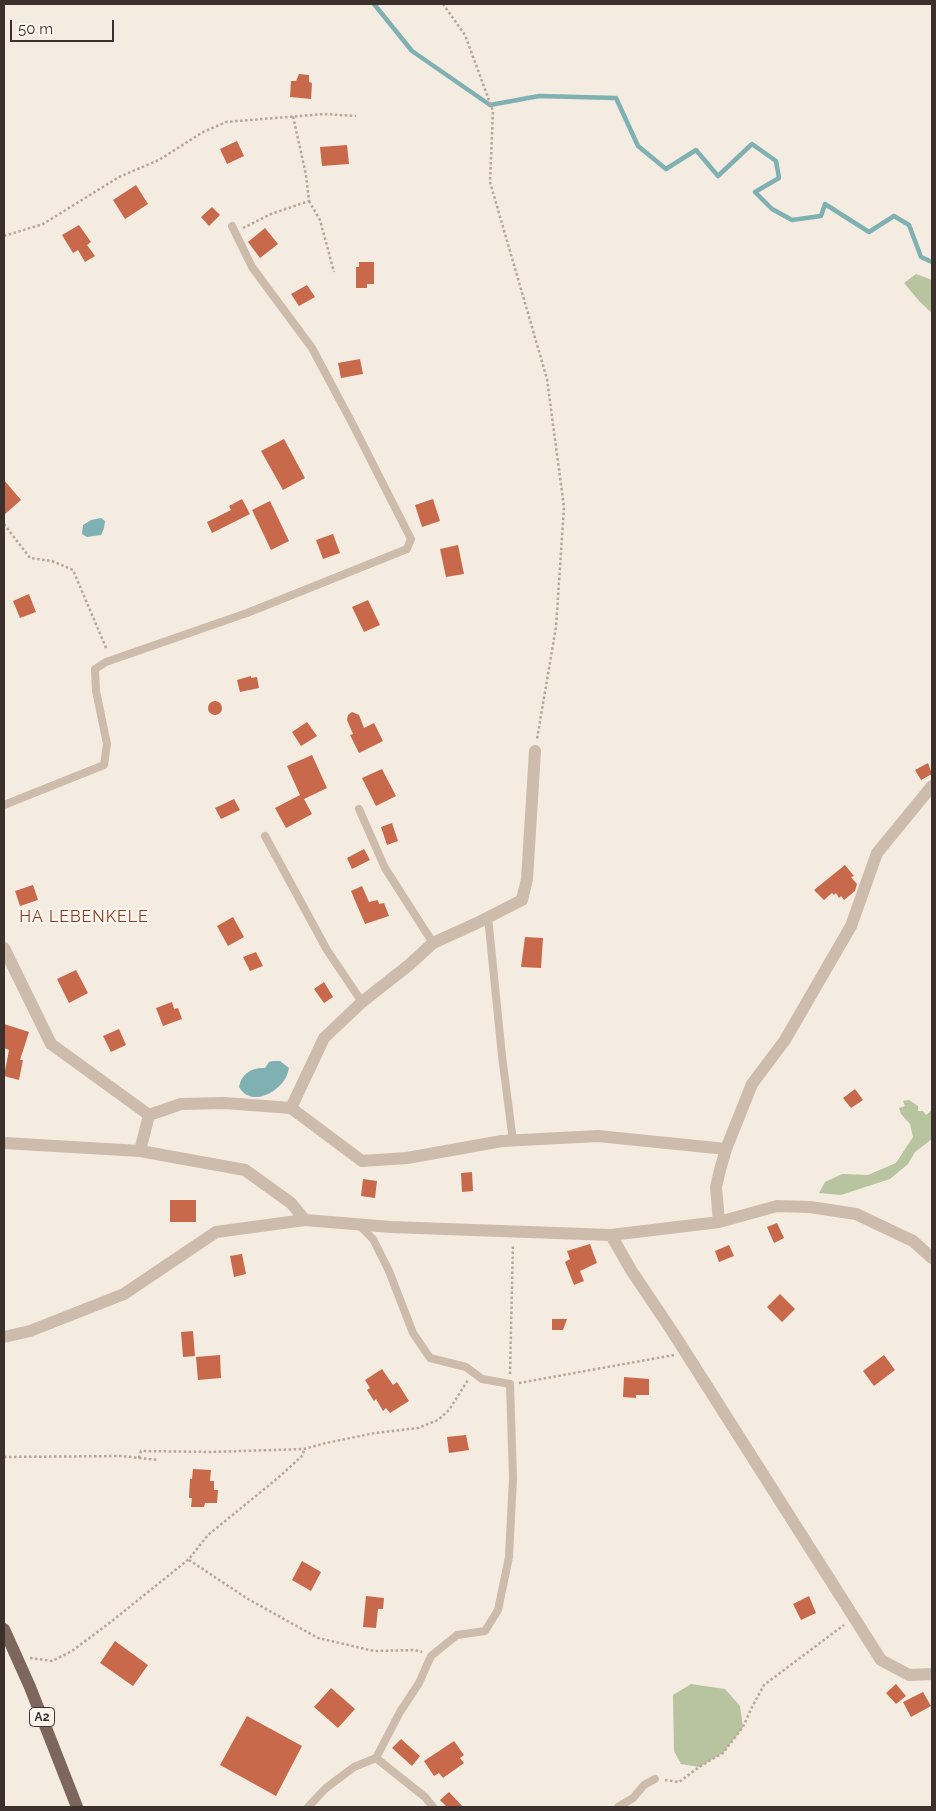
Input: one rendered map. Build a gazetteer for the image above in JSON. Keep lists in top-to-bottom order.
{
  "streets": {
    "main road": ["A2"]
  },
  "districts": ["HA LEBENKELE"],
  "scale_bar": "50 m"
}
